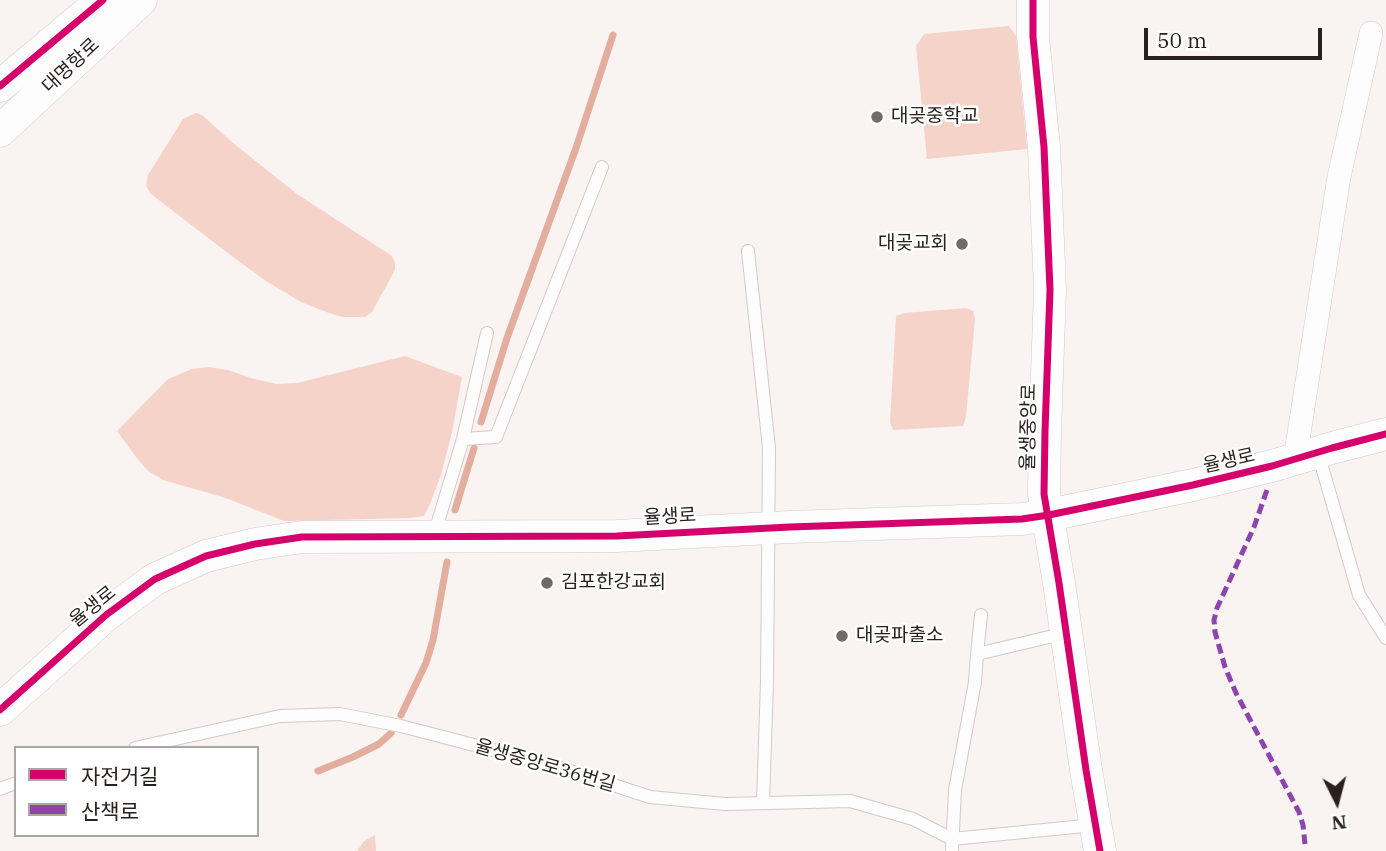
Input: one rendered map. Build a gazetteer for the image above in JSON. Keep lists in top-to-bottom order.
{
  "streets": {
    "street": ["대명항로", "율생중앙로", "율생로"],
    "lane": ["율생중앙로36번길"]
  },
  "crossings": [
    ["율생중앙로", "율생로"]
  ],
  "places": [
    "대곶중학교",
    "대곶교회",
    "김포한강교회",
    "대곶파출소"
  ],
  "legend": ["자전거길", "산책로"],
  "scale_bar": "50 m",
  "north": "bottom"
}
